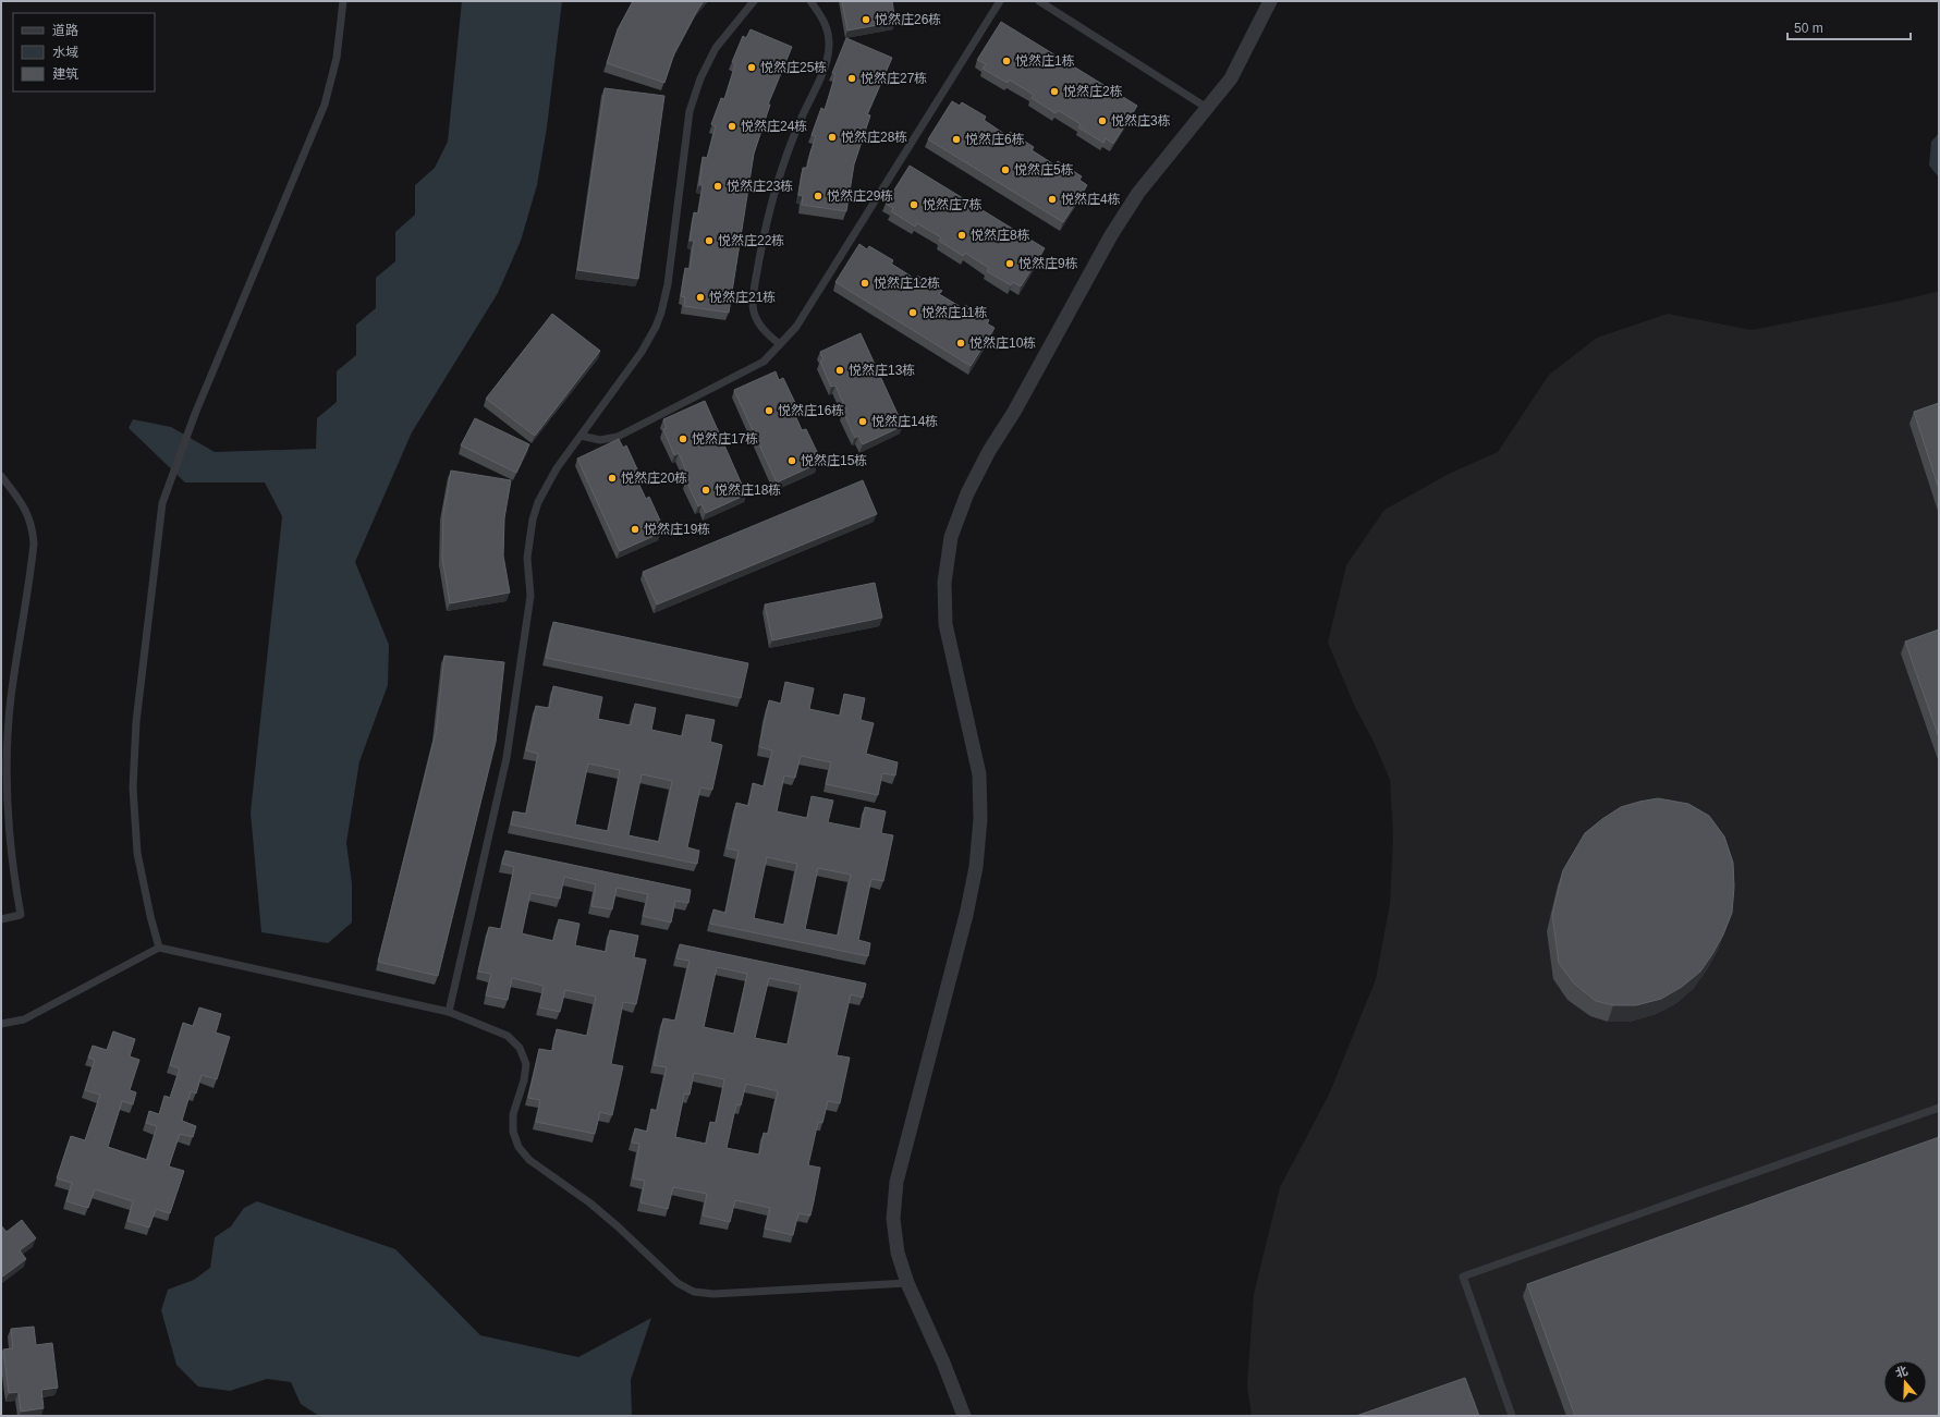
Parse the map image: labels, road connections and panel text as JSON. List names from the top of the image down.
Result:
{
  "places": [
    "悦然庄26栋",
    "悦然庄1栋",
    "悦然庄25栋",
    "悦然庄27栋",
    "悦然庄2栋",
    "悦然庄3栋",
    "悦然庄24栋",
    "悦然庄28栋",
    "悦然庄6栋",
    "悦然庄5栋",
    "悦然庄23栋",
    "悦然庄29栋",
    "悦然庄4栋",
    "悦然庄7栋",
    "悦然庄8栋",
    "悦然庄22栋",
    "悦然庄9栋",
    "悦然庄12栋",
    "悦然庄21栋",
    "悦然庄11栋",
    "悦然庄10栋",
    "悦然庄13栋",
    "悦然庄16栋",
    "悦然庄14栋",
    "悦然庄17栋",
    "悦然庄15栋",
    "悦然庄20栋",
    "悦然庄18栋",
    "悦然庄19栋"
  ],
  "legend": ["道路", "水域", "建筑"],
  "scale_bar": "50 m",
  "north": "top"
}
